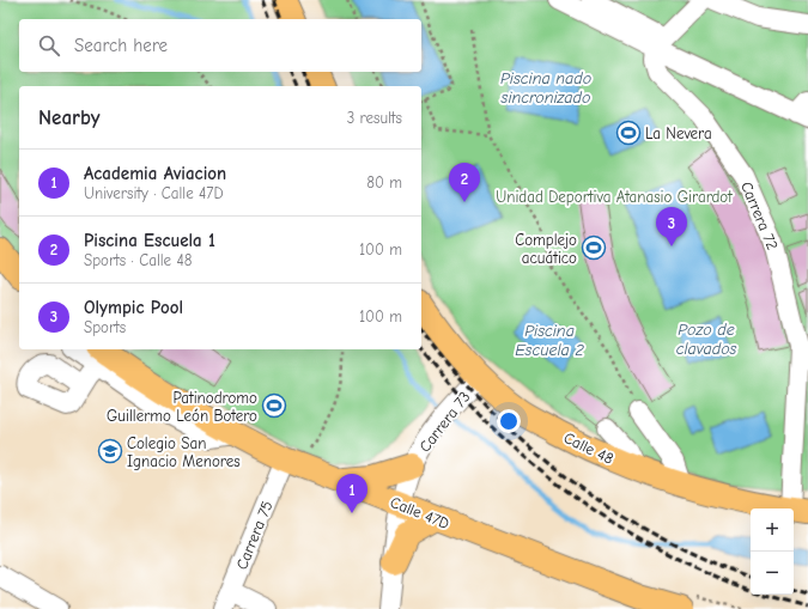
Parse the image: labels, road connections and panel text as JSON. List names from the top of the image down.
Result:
{
  "streets": {
    "main road": ["Calle 48", "Calle 47D"],
    "street": ["Carrera 72", "Carrera 73", "Carrera 75"]
  },
  "crossings": [
    ["Carrera 72", "Calle 48"],
    ["Carrera 73", "Calle 48"],
    ["Carrera 73", "Calle 47D"],
    ["Calle 47D", "Carrera 75"]
  ],
  "water": ["Piscina nado sincronizado", "Pozo de clavados", "Piscina Escuela 2"],
  "parks": ["Unidad Deportiva Atanasio Girardot"],
  "places": {
    "sports": ["La Nevera", "Complejo acuático", "Patinodromo Guillermo León Botero"],
    "school or university": ["Colegio San Ignacio Menores"]
  },
  "page": {
    "search": "Search here",
    "heading": ["Nearby", "3 results"],
    "list": [
      {
        "mark": "1",
        "name": "Academia Aviacion",
        "note": "University · Calle 47D",
        "value": "80 m"
      },
      {
        "mark": "2",
        "name": "Piscina Escuela 1",
        "note": "Sports · Calle 48",
        "value": "100 m"
      },
      {
        "mark": "3",
        "name": "Olympic Pool",
        "note": "Sports",
        "value": "100 m"
      }
    ],
    "pins": ["2", "3", "1"],
    "map_buttons": ["+", "−"]
  }
}
